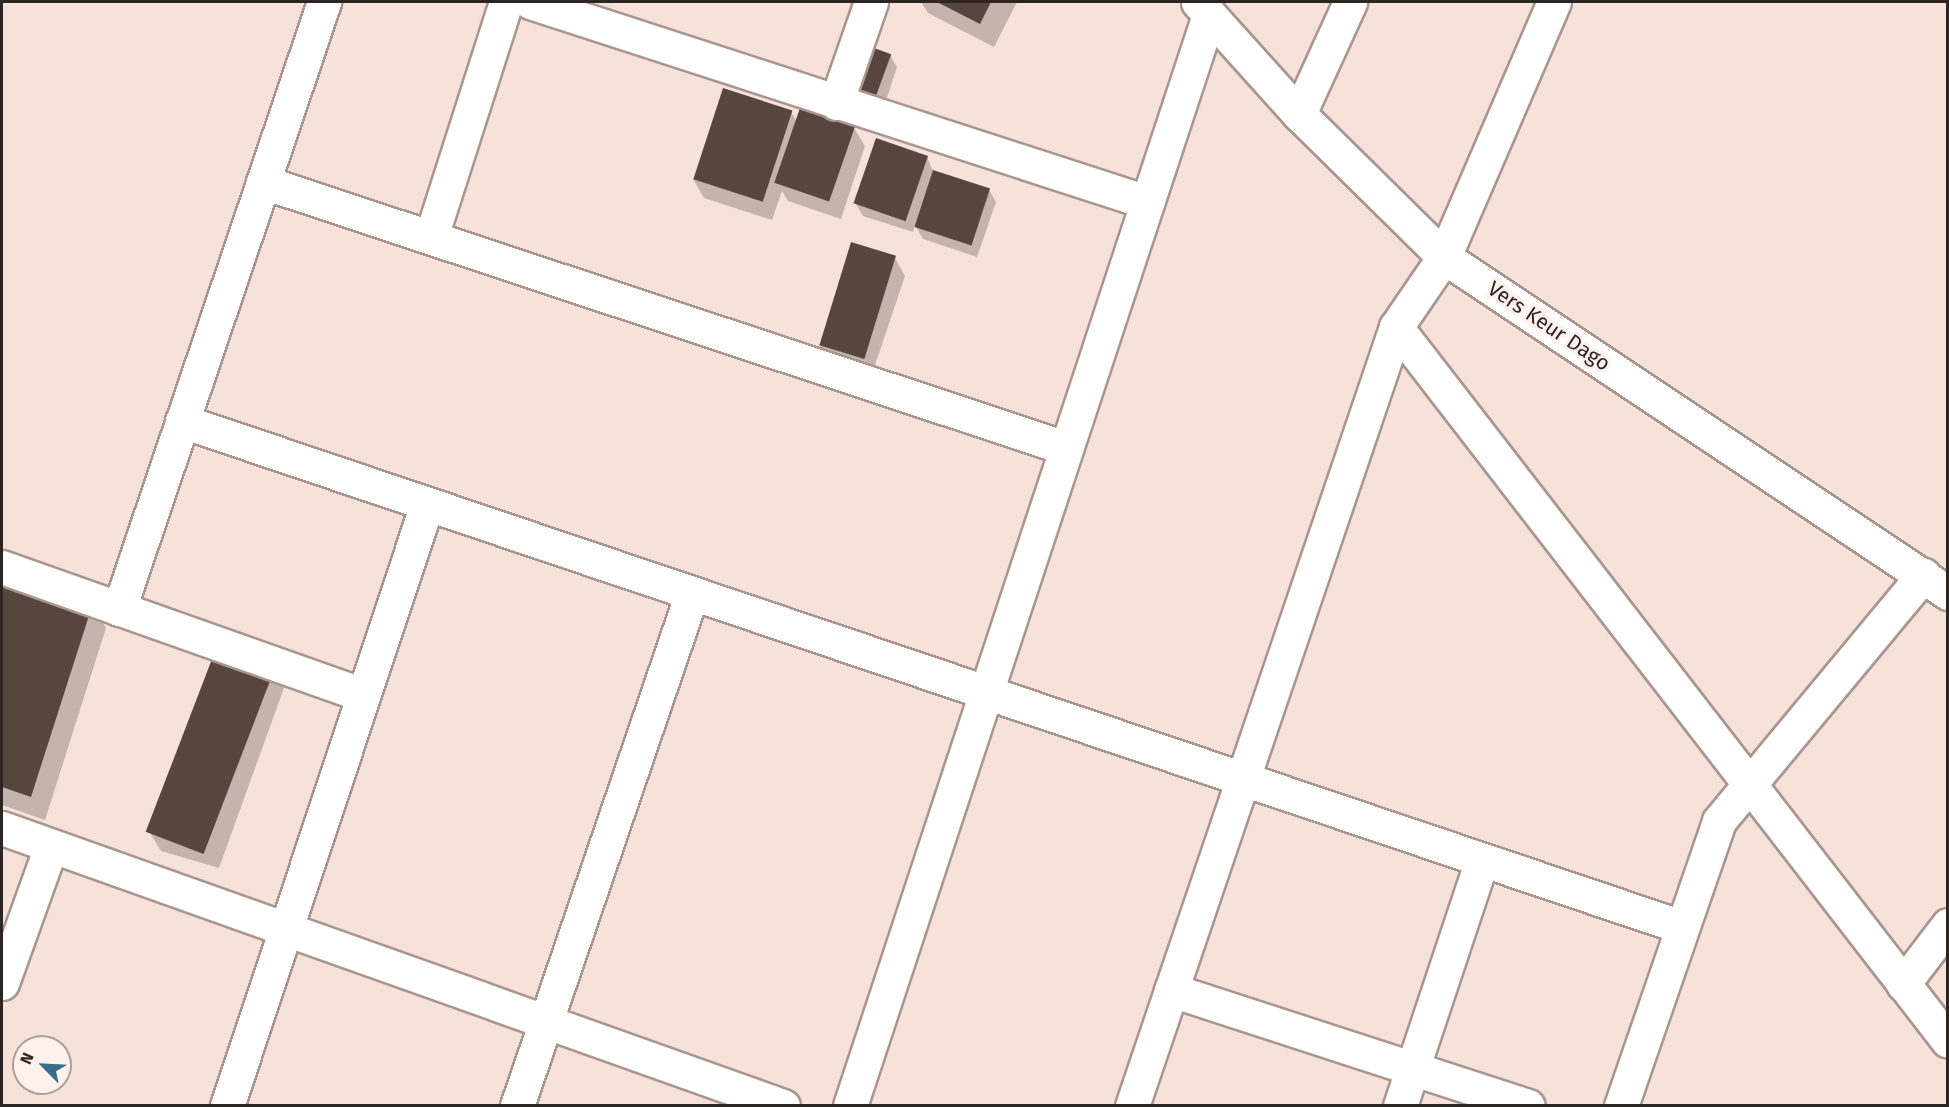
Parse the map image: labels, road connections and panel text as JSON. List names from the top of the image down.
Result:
{
  "streets": {
    "street": ["Vers Keur Dago"]
  },
  "north": "top left"
}
